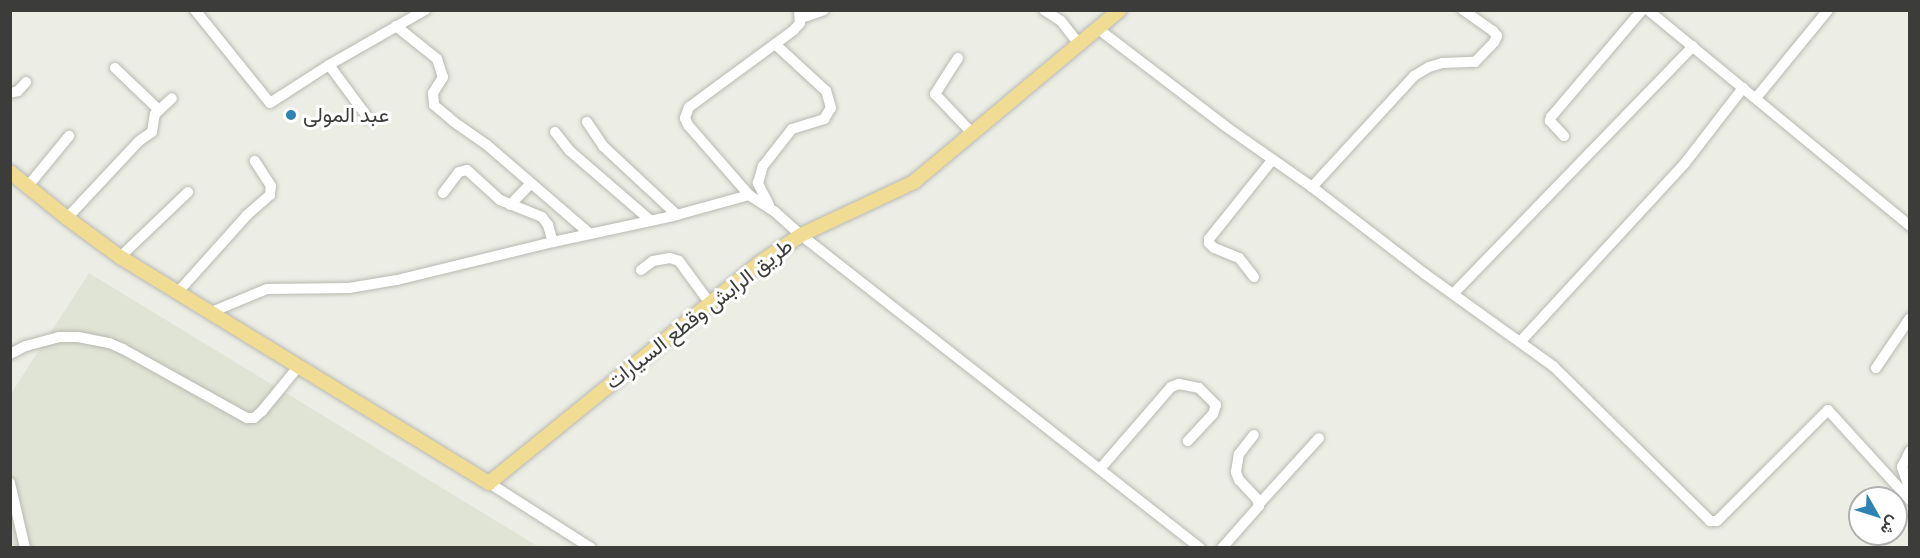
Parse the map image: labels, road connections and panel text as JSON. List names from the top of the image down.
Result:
{
  "streets": {
    "main road": ["طريق الرابش وقطع السيارات"]
  },
  "places": ["عبد المولى"],
  "north": "bottom right"
}
